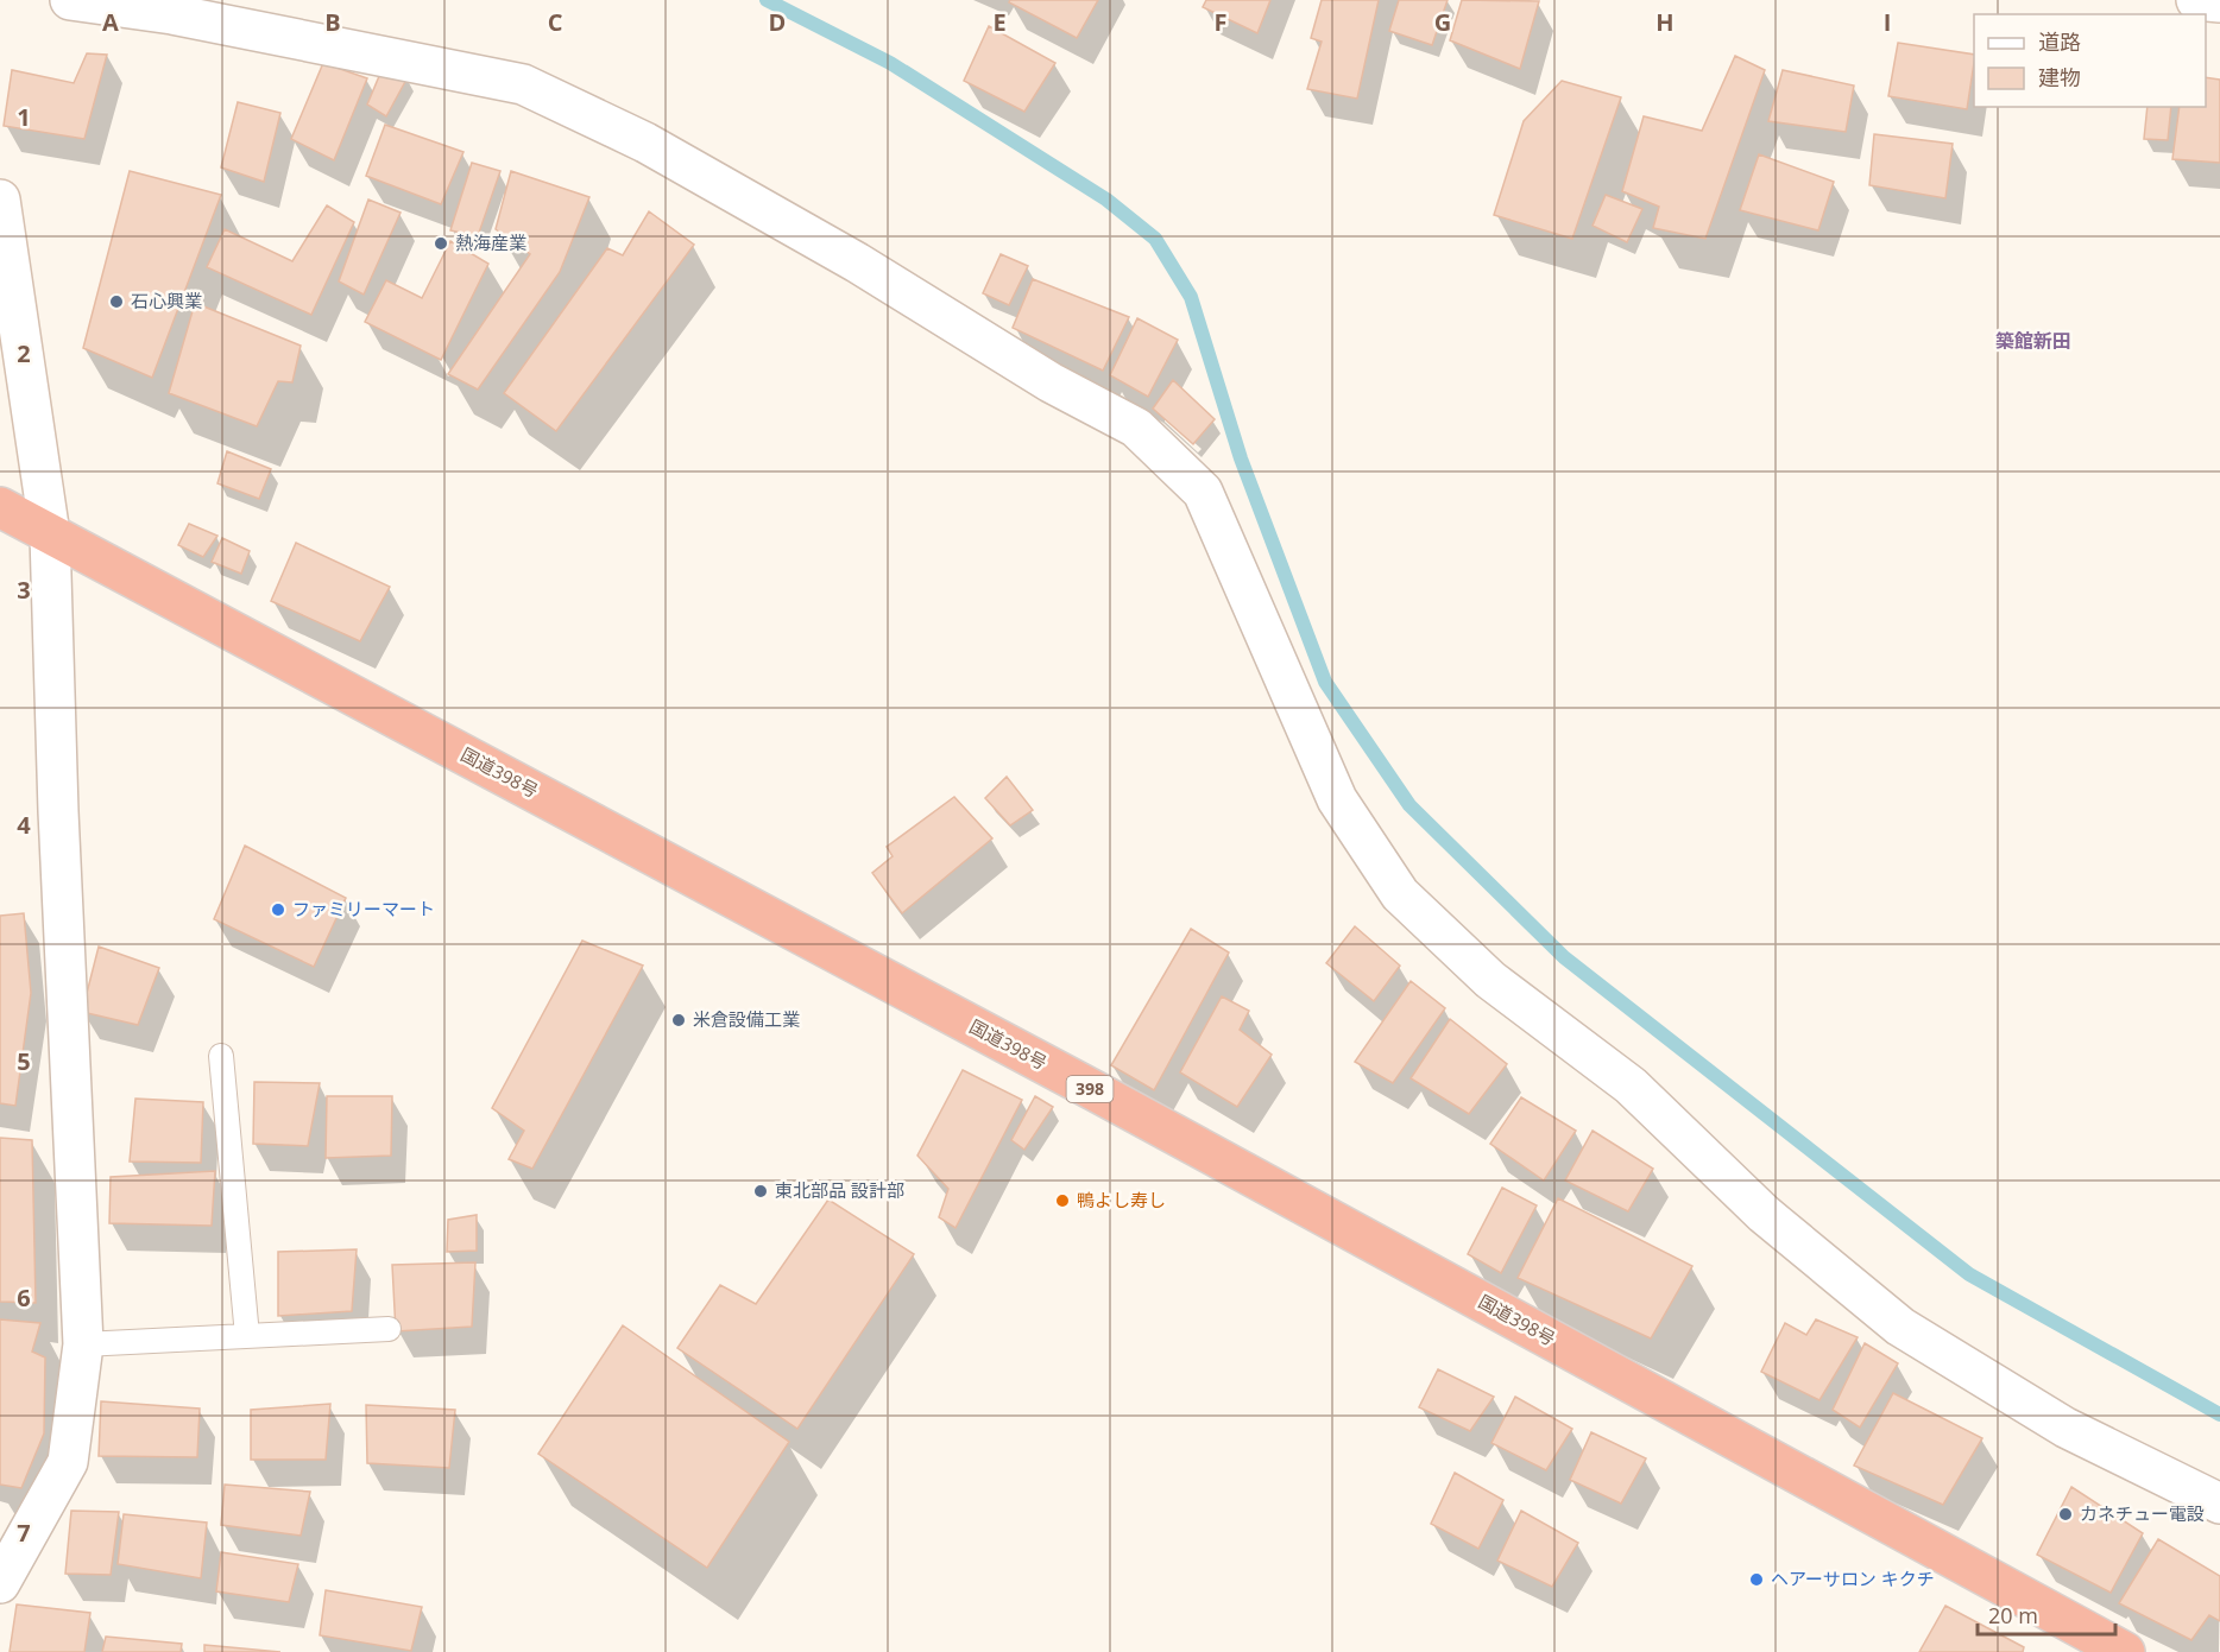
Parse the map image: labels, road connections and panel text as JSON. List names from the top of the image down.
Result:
{
  "streets": {
    "highway": ["国道398号", "398"]
  },
  "districts": ["築館新田"],
  "places": [
    "熱海産業",
    "石心興業",
    "ファミリーマート",
    "米倉設備工業",
    "東北部品 設計部",
    "鴨よし寿し",
    "カネチュー電設",
    "ヘアーサロン キクチ"
  ],
  "legend": ["道路", "建物"],
  "scale_bar": "20 m",
  "grid": {
    "columns": [
      "A",
      "B",
      "C",
      "D",
      "E",
      "F",
      "G",
      "H",
      "I"
    ],
    "rows": [
      "1",
      "2",
      "3",
      "4",
      "5",
      "6",
      "7"
    ]
  }
}
